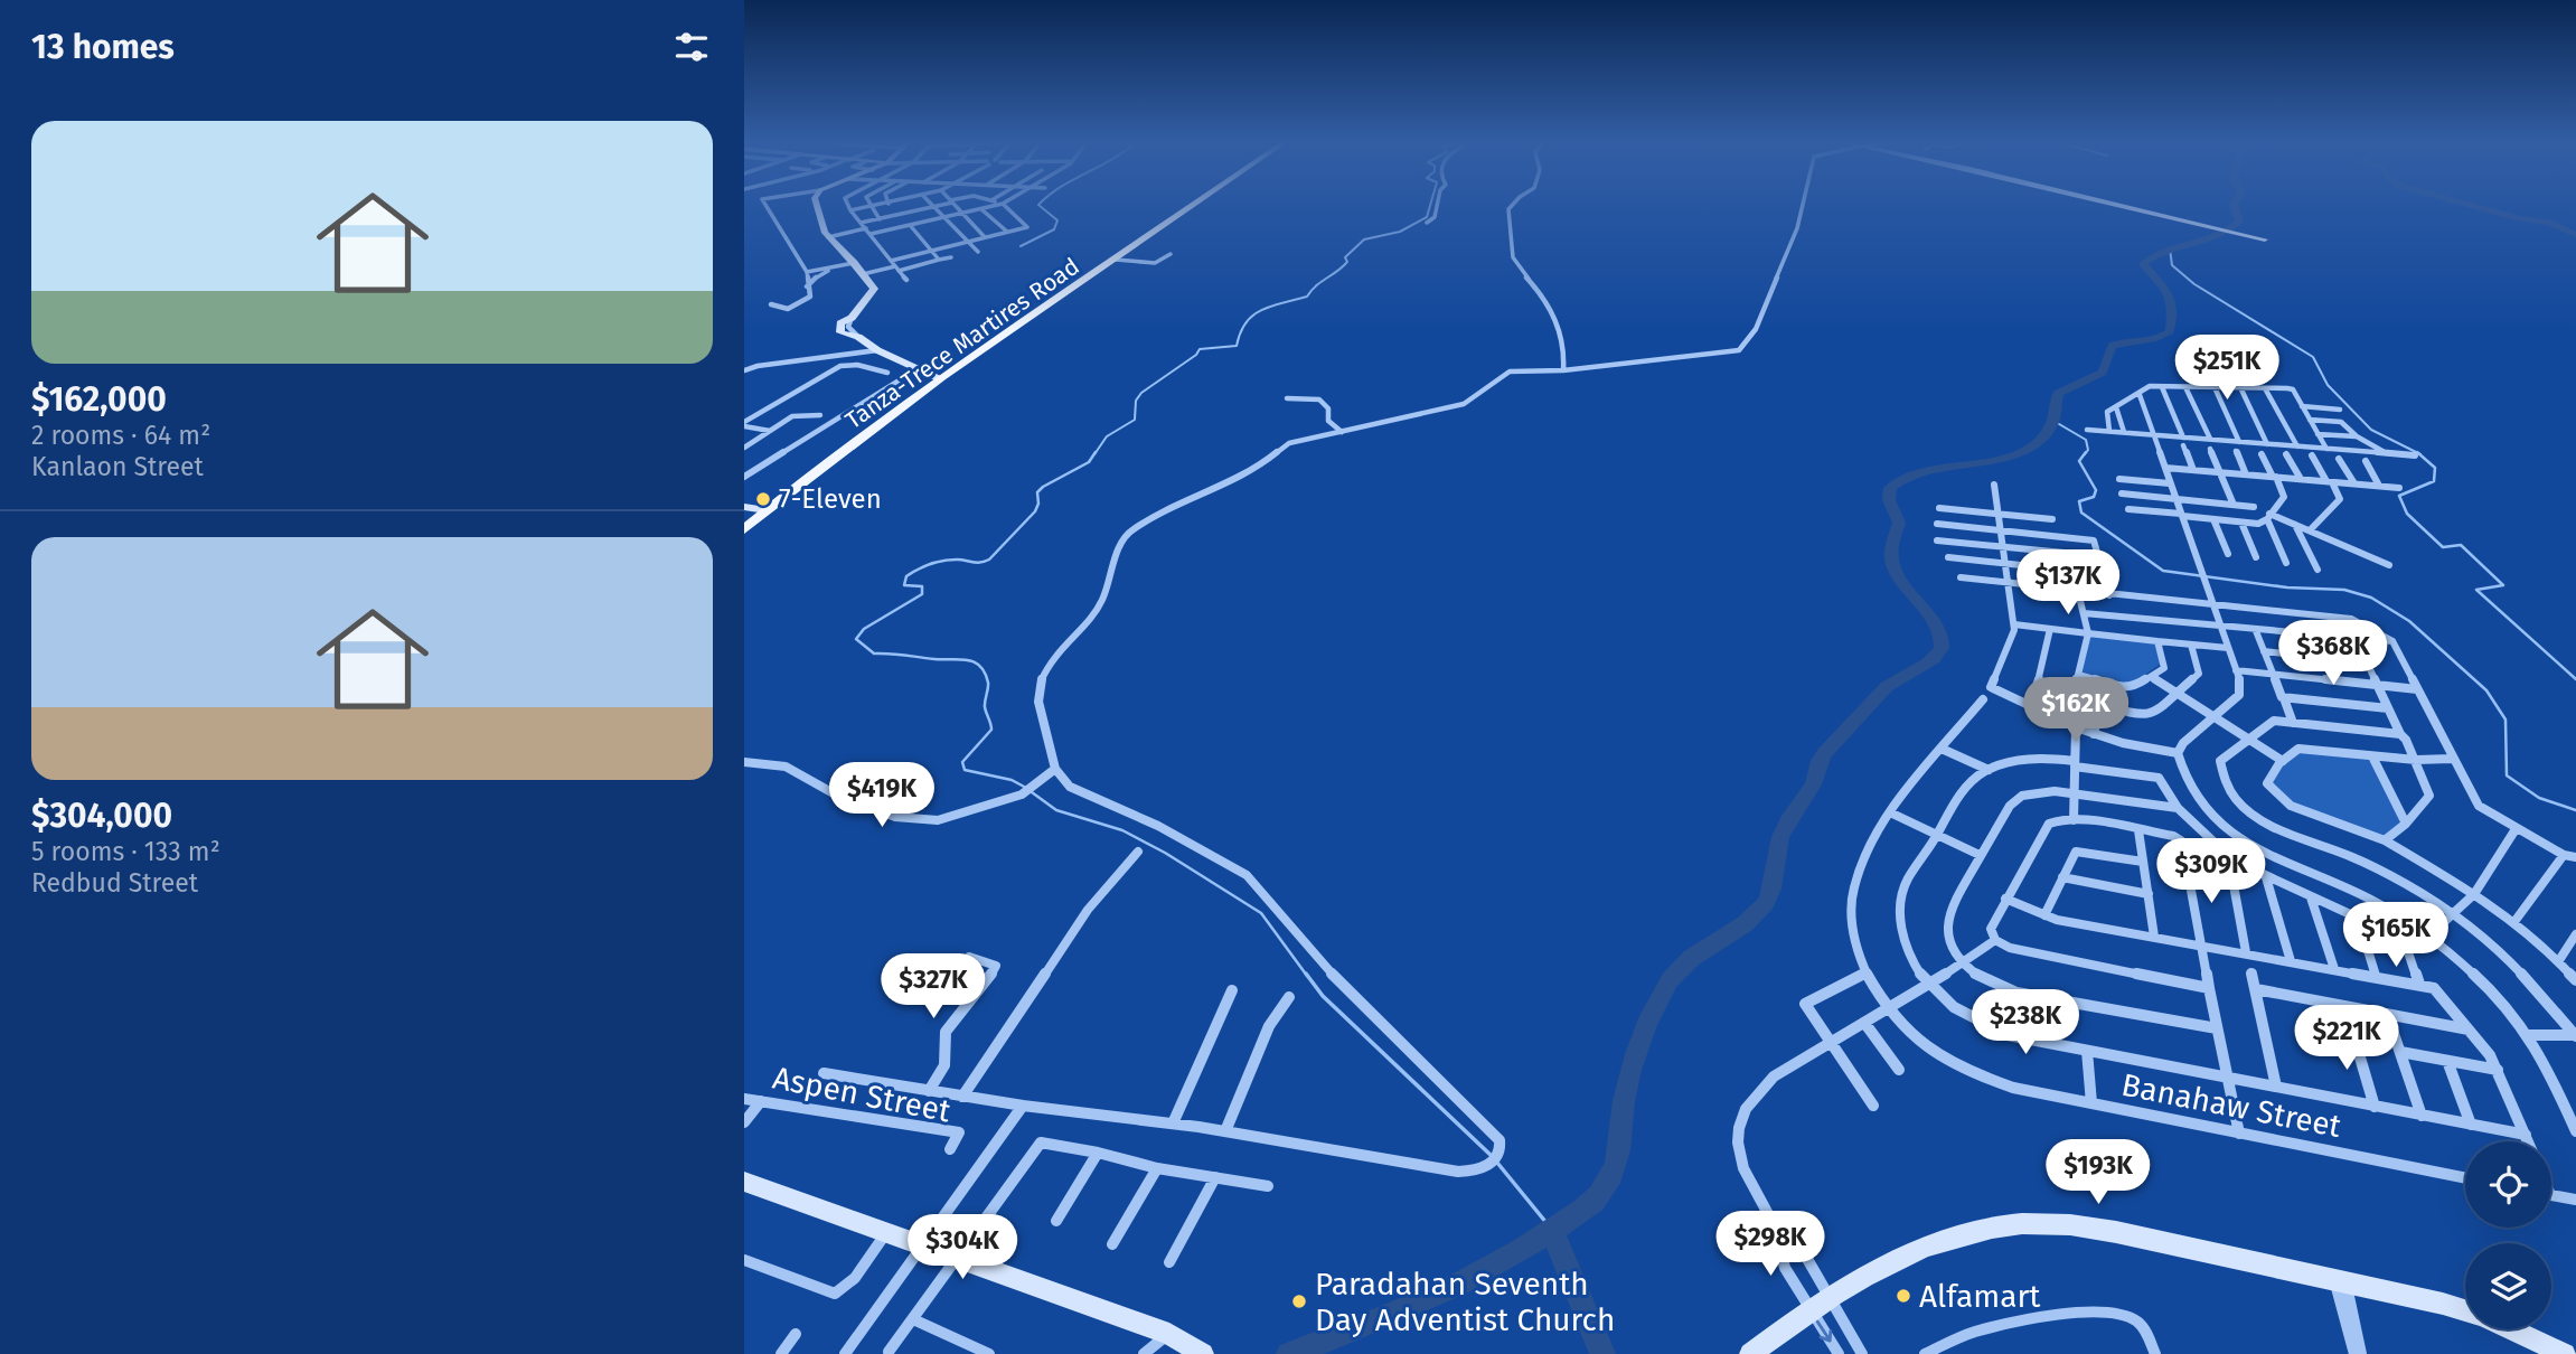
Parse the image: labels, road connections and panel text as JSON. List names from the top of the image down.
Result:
{
  "streets": {
    "main road": ["Tanza-Trece Martires Road"],
    "street": ["Aspen Street", "Banahaw Street"]
  },
  "places": ["7-Eleven", "Alfamart", "Paradahan Seventh Day Adventist Church"],
  "page": {
    "heading": "13 homes",
    "list": [
      {
        "name": "$162,000",
        "note": "2 rooms · 64 m² · Kanlaon Street"
      },
      {
        "name": "$304,000",
        "note": "5 rooms · 133 m² · Redbud Street"
      }
    ],
    "price": [
      "$251K",
      "$137K",
      "$368K",
      "$162K",
      "$419K",
      "$309K",
      "$165K",
      "$327K",
      "$238K",
      "$221K",
      "$193K",
      "$298K",
      "$304K"
    ]
  }
}
